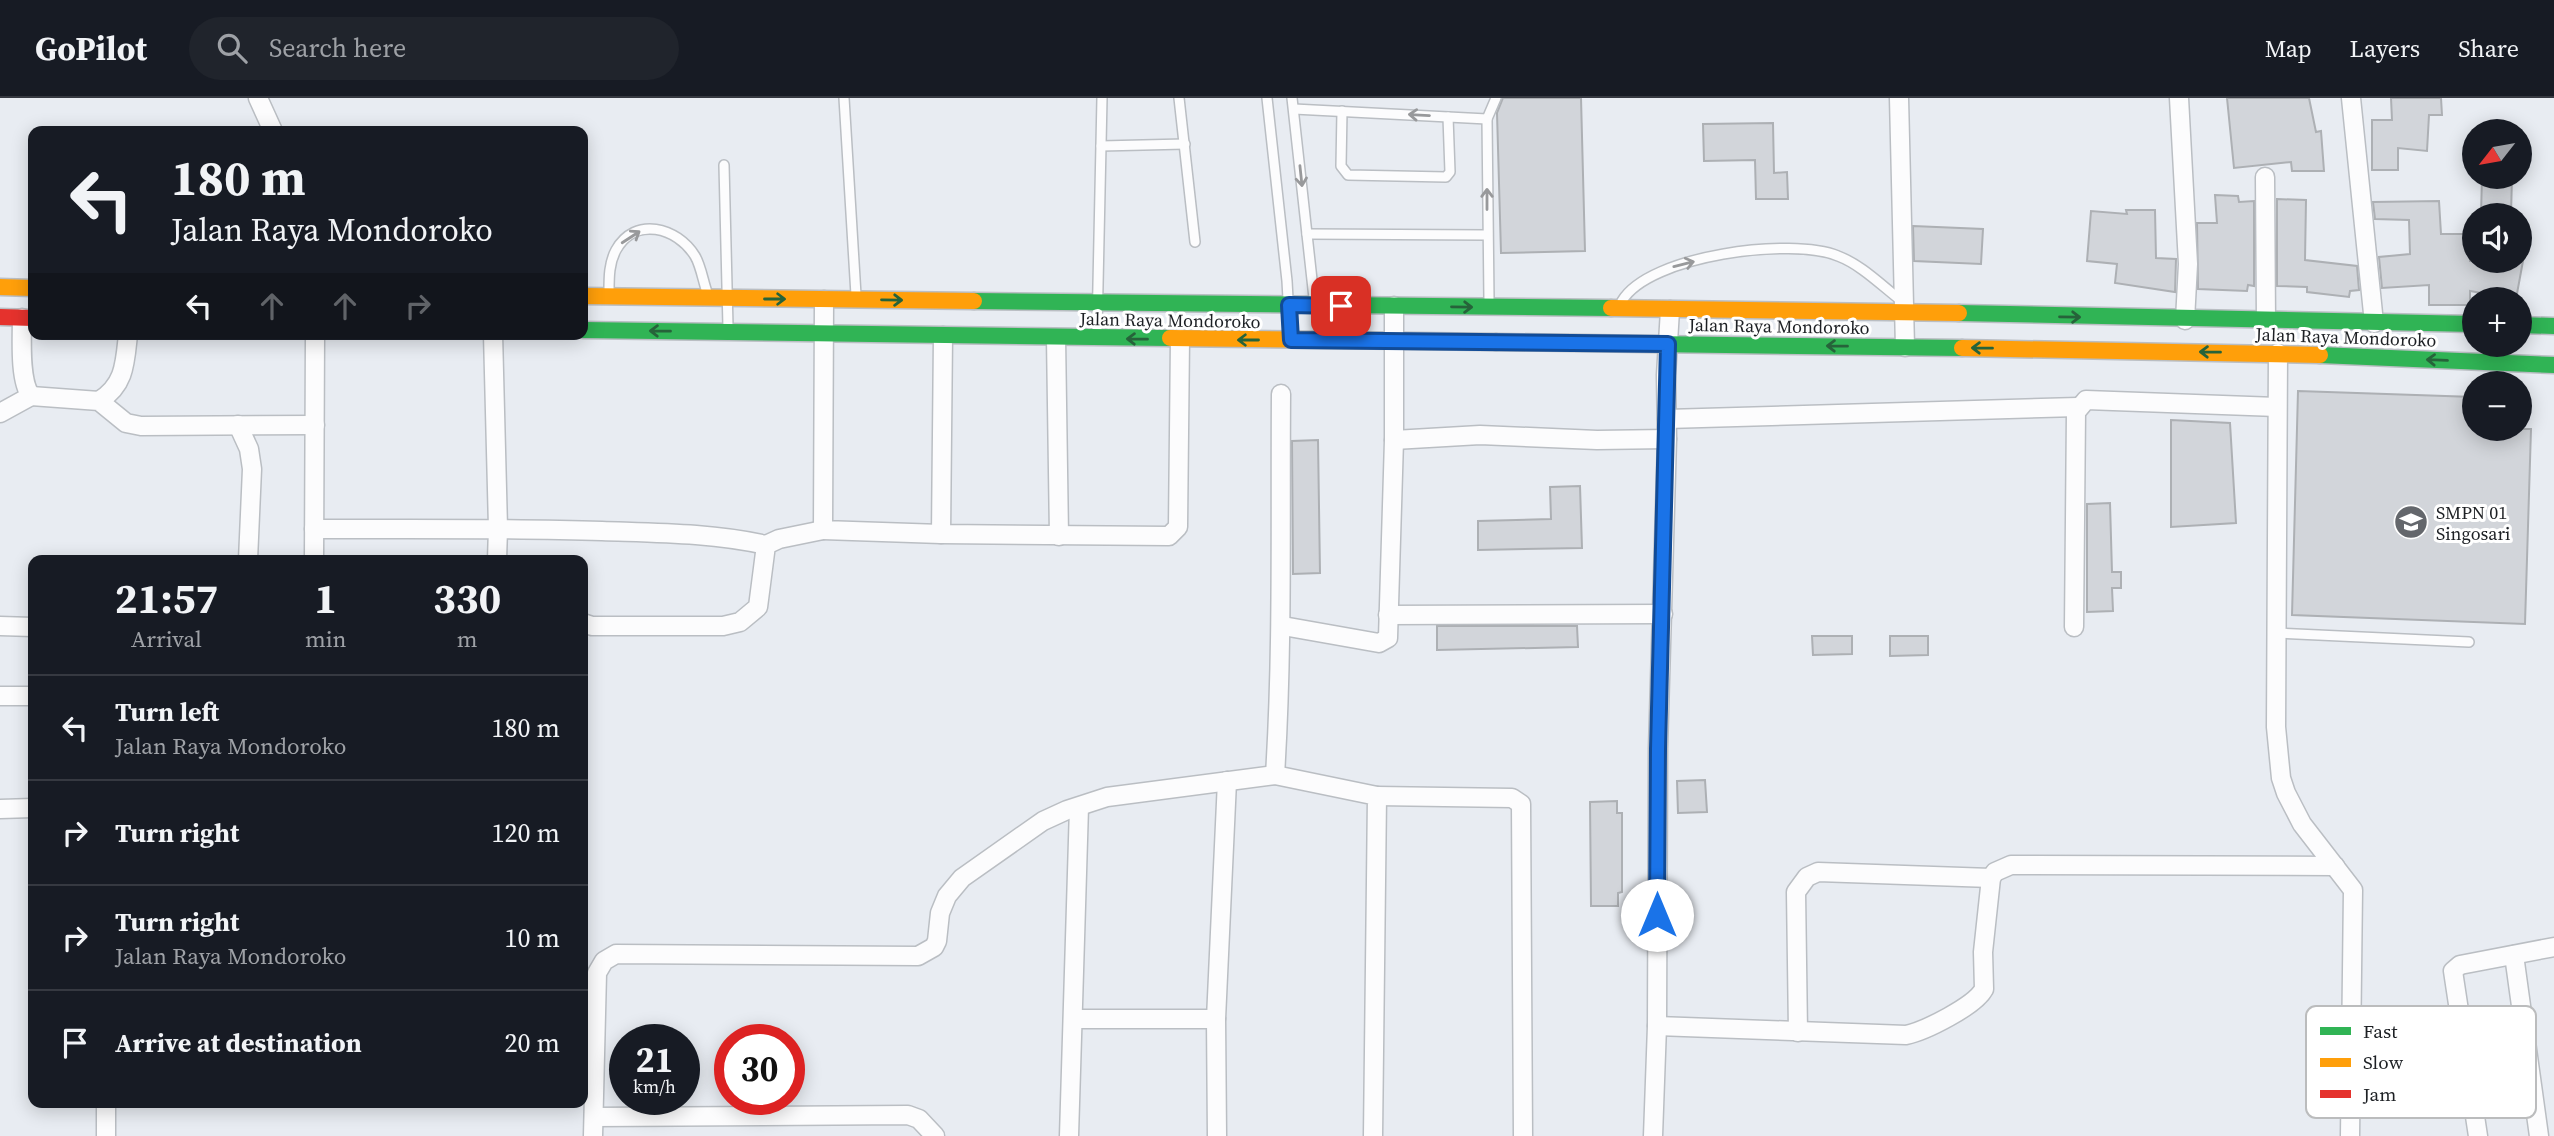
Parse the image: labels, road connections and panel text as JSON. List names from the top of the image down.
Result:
{
  "streets": {
    "highway": ["Jalan Raya Mondoroko"]
  },
  "places": {
    "school or university": ["SMPN 01 Singosari"]
  },
  "legend": ["Fast", "Slow", "Jam"],
  "north": "bottom left",
  "page": {
    "header": "GoPilot",
    "search": "Search here",
    "nav": ["Map", "Layers", "Share"],
    "map_buttons": ["+", "−"],
    "turn": ["180 m", "Jalan Raya Mondoroko"],
    "eta": [
      "21:57",
      "Arrival",
      "1",
      "min",
      "330",
      "m"
    ],
    "list": [
      {
        "name": "Turn left",
        "note": "Jalan Raya Mondoroko",
        "value": "180 m"
      },
      {
        "name": "Turn right",
        "value": "120 m"
      },
      {
        "name": "Turn right",
        "note": "Jalan Raya Mondoroko",
        "value": "10 m"
      },
      {
        "name": "Arrive at destination",
        "value": "20 m"
      }
    ],
    "speed": "21 km/h",
    "limit": "30"
  }
}
